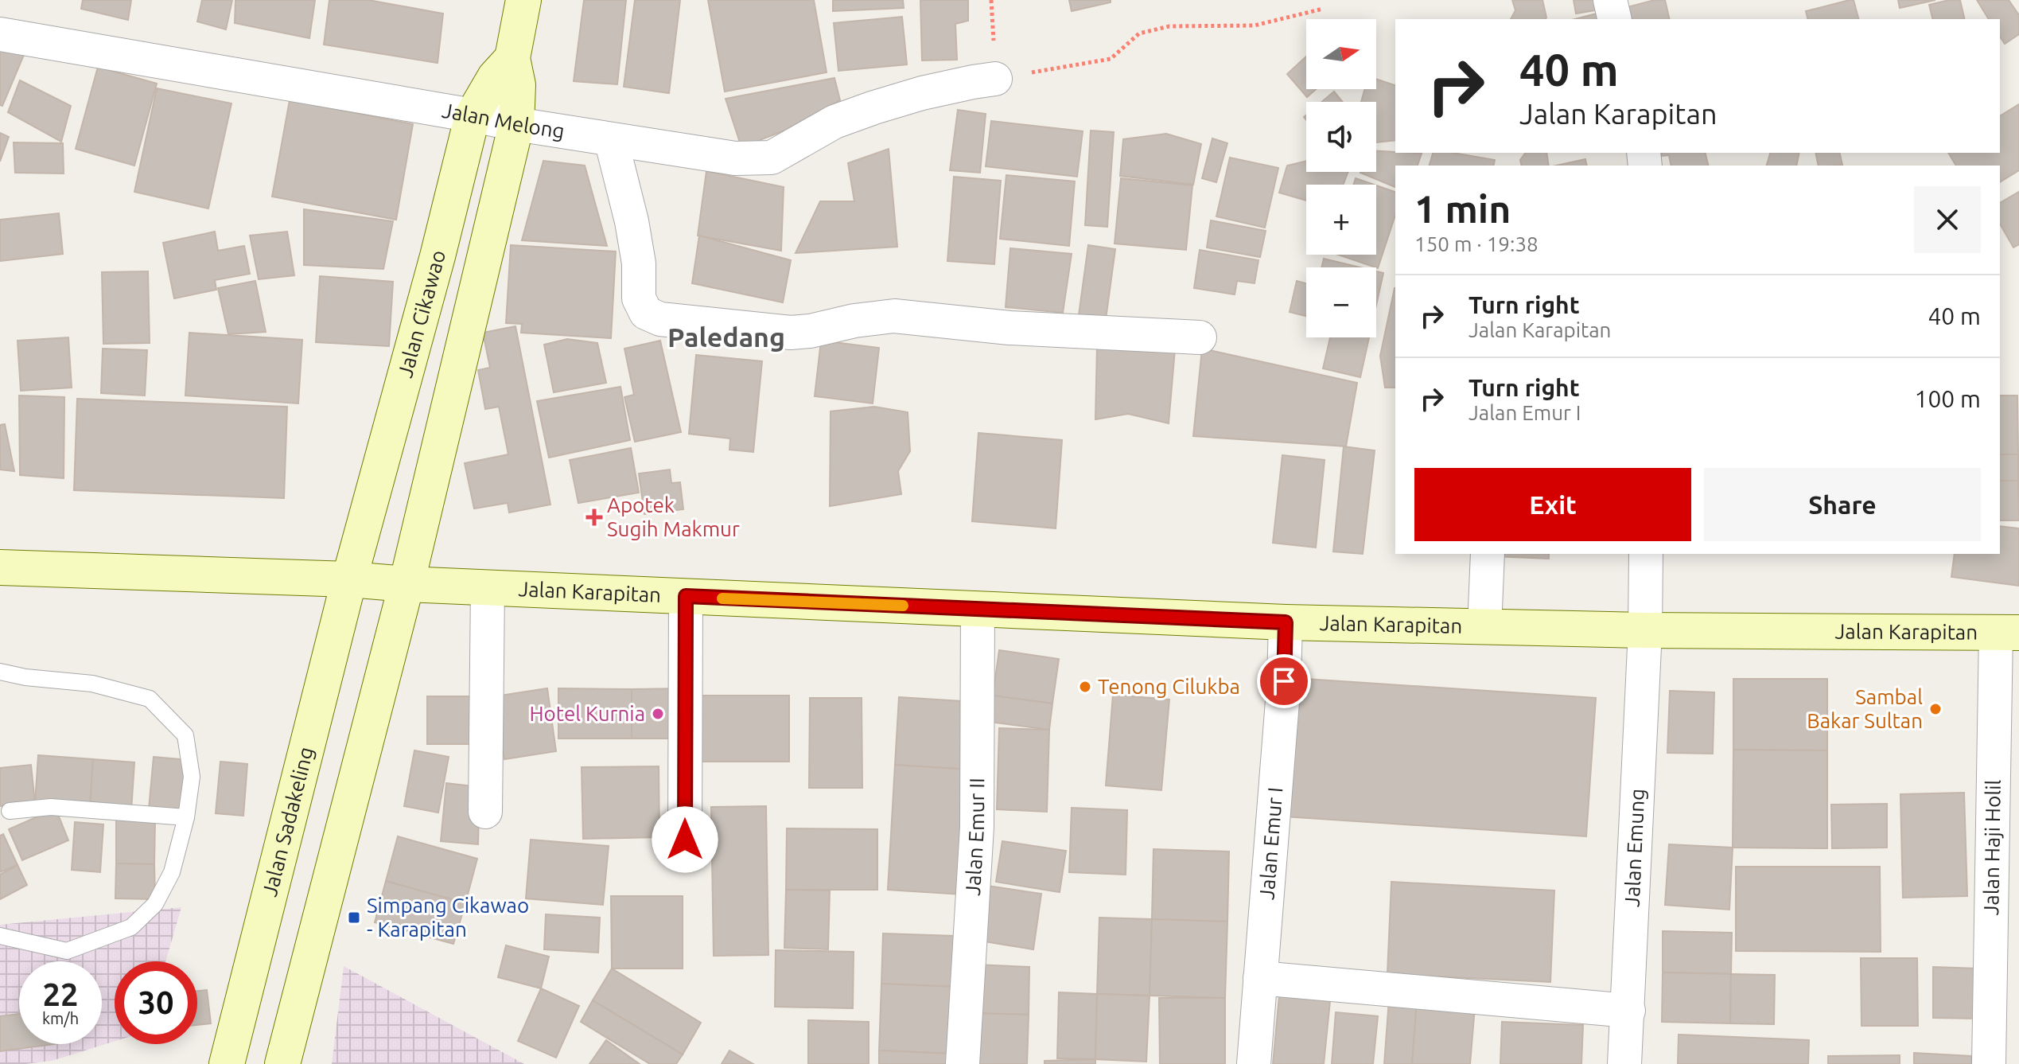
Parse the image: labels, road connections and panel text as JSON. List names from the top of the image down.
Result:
{
  "streets": {
    "street": [
      "Jalan Melong",
      "Jalan Cikawao",
      "Jalan Karapitan",
      "Jalan Sadakeling",
      "Jalan Emur II",
      "Jalan Emur I",
      "Jalan Emung",
      "Jalan Haji Holil"
    ]
  },
  "crossings": [
    ["Jalan Melong", "Jalan Cikawao"],
    ["Jalan Cikawao", "Jalan Karapitan"],
    ["Jalan Cikawao", "Jalan Sadakeling"],
    ["Jalan Karapitan", "Jalan Sadakeling"],
    ["Jalan Karapitan", "Jalan Emur II"],
    ["Jalan Karapitan", "Jalan Emur I"],
    ["Jalan Karapitan", "Jalan Emung"],
    ["Jalan Karapitan", "Jalan Haji Holil"]
  ],
  "districts": ["Paledang"],
  "places": {
    "health": ["Apotek Sugih Makmur"],
    "other": ["Tenong Cilukba", "Sambal Bakar Sultan", "Hotel Kurnia"],
    "transit": ["Simpang Cikawao - Karapitan"]
  },
  "north": "right",
  "page": {
    "map_buttons": ["+", "−"],
    "turn": ["40 m", "Jalan Karapitan"],
    "heading": ["1 min", "150 m · 19:38"],
    "list": [
      {
        "name": "Turn right",
        "note": "Jalan Karapitan",
        "value": "40 m"
      },
      {
        "name": "Turn right",
        "note": "Jalan Emur I",
        "value": "100 m"
      }
    ],
    "buttons": ["Exit", "Share"],
    "speed": "22 km/h",
    "limit": "30"
  }
}
